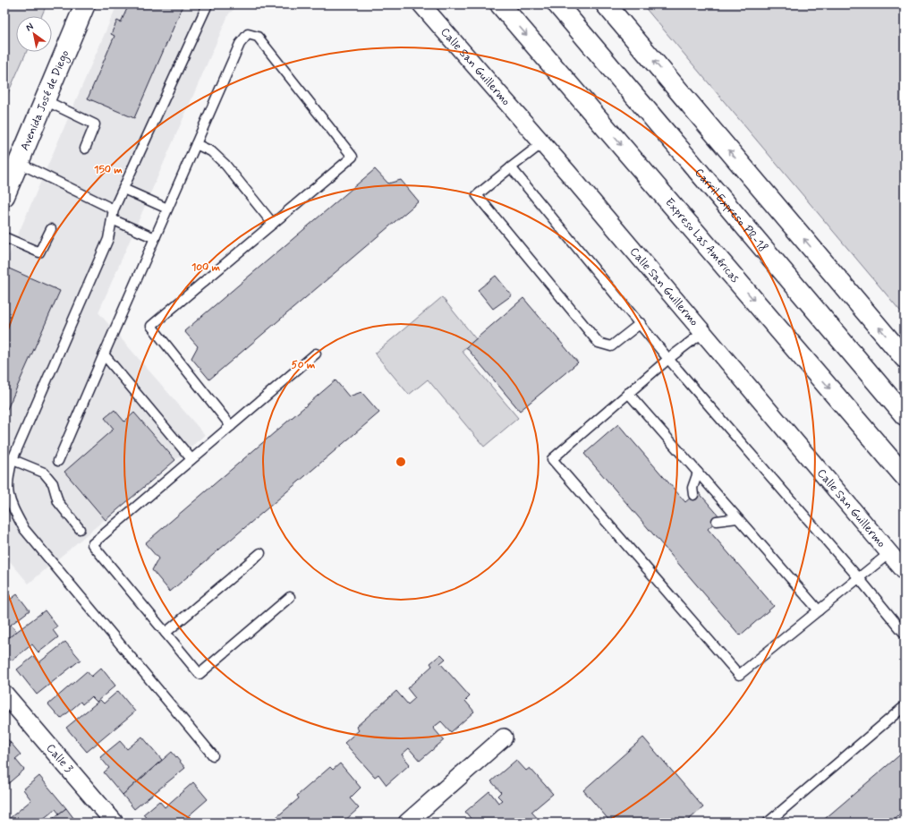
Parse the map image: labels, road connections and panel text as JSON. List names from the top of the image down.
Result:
{
  "streets": {
    "main road": ["Avenida José de Diego", "Carril Expreso PR-18", "Expreso Las Américas"],
    "street": ["Calle San Guillermo", "Calle 3"]
  },
  "north": "top left",
  "rings": ["150 m", "100 m", "50 m"]
}
